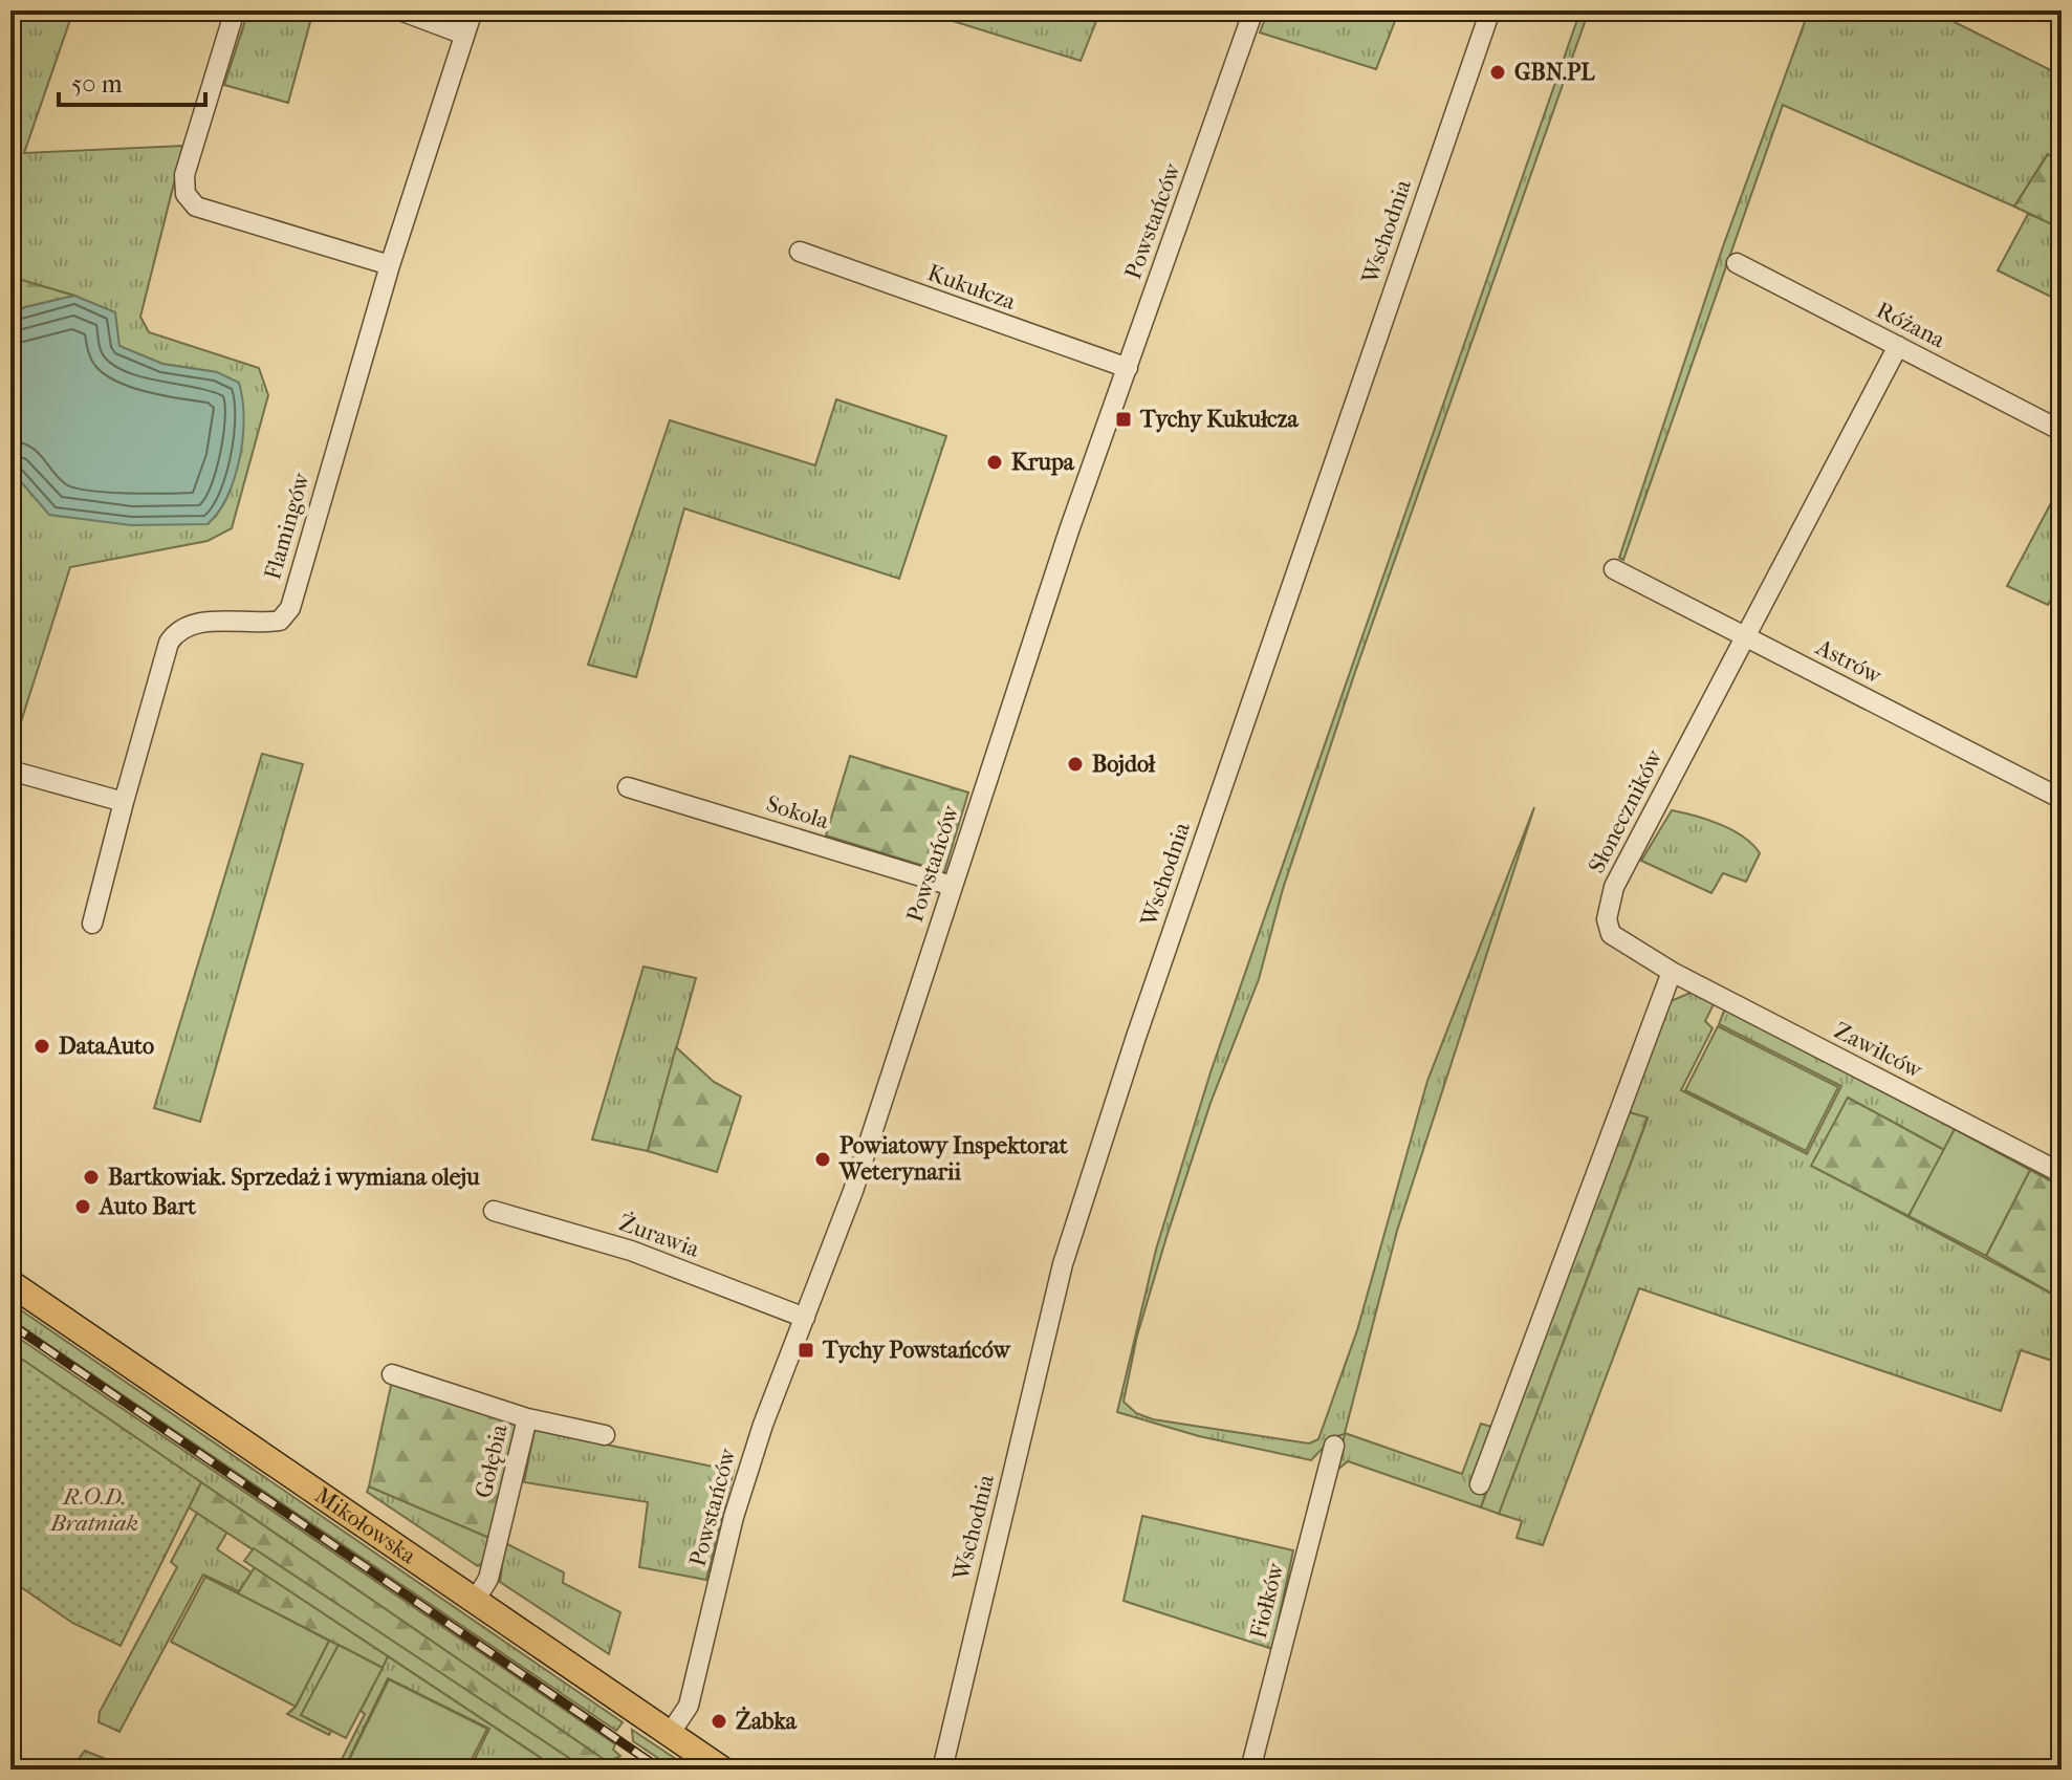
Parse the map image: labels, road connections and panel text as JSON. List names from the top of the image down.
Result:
{
  "streets": {
    "main road": ["Mikołowska"],
    "street": [
      "Powstańców",
      "Wschodnia",
      "Kukułcza",
      "Różana",
      "Flamingów",
      "Astrów",
      "Słoneczników",
      "Sokola",
      "Zawilców",
      "Żurawia",
      "Gołębia",
      "Fiołków"
    ]
  },
  "crossings": [
    ["Powstańców", "Kukułcza"],
    ["Powstańców", "Sokola"],
    ["Powstańców", "Żurawia"],
    ["Powstańców", "Mikołowska"],
    ["Różana", "Słoneczników"],
    ["Astrów", "Słoneczników"],
    ["Słoneczników", "Zawilców"],
    ["Gołębia", "Mikołowska"]
  ],
  "parks": ["R.O.D. Bratniak"],
  "places": {
    "other": [
      "GBN.PL",
      "Krupa",
      "Bojdoł",
      "DataAuto",
      "Powiatowy Inspektorat Weterynarii",
      "Bartkowiak. Sprzedaż i wymiana oleju",
      "Auto Bart",
      "Żabka"
    ],
    "transit": ["Tychy Kukułcza", "Tychy Powstańców"]
  },
  "scale_bar": "50 m"
}
